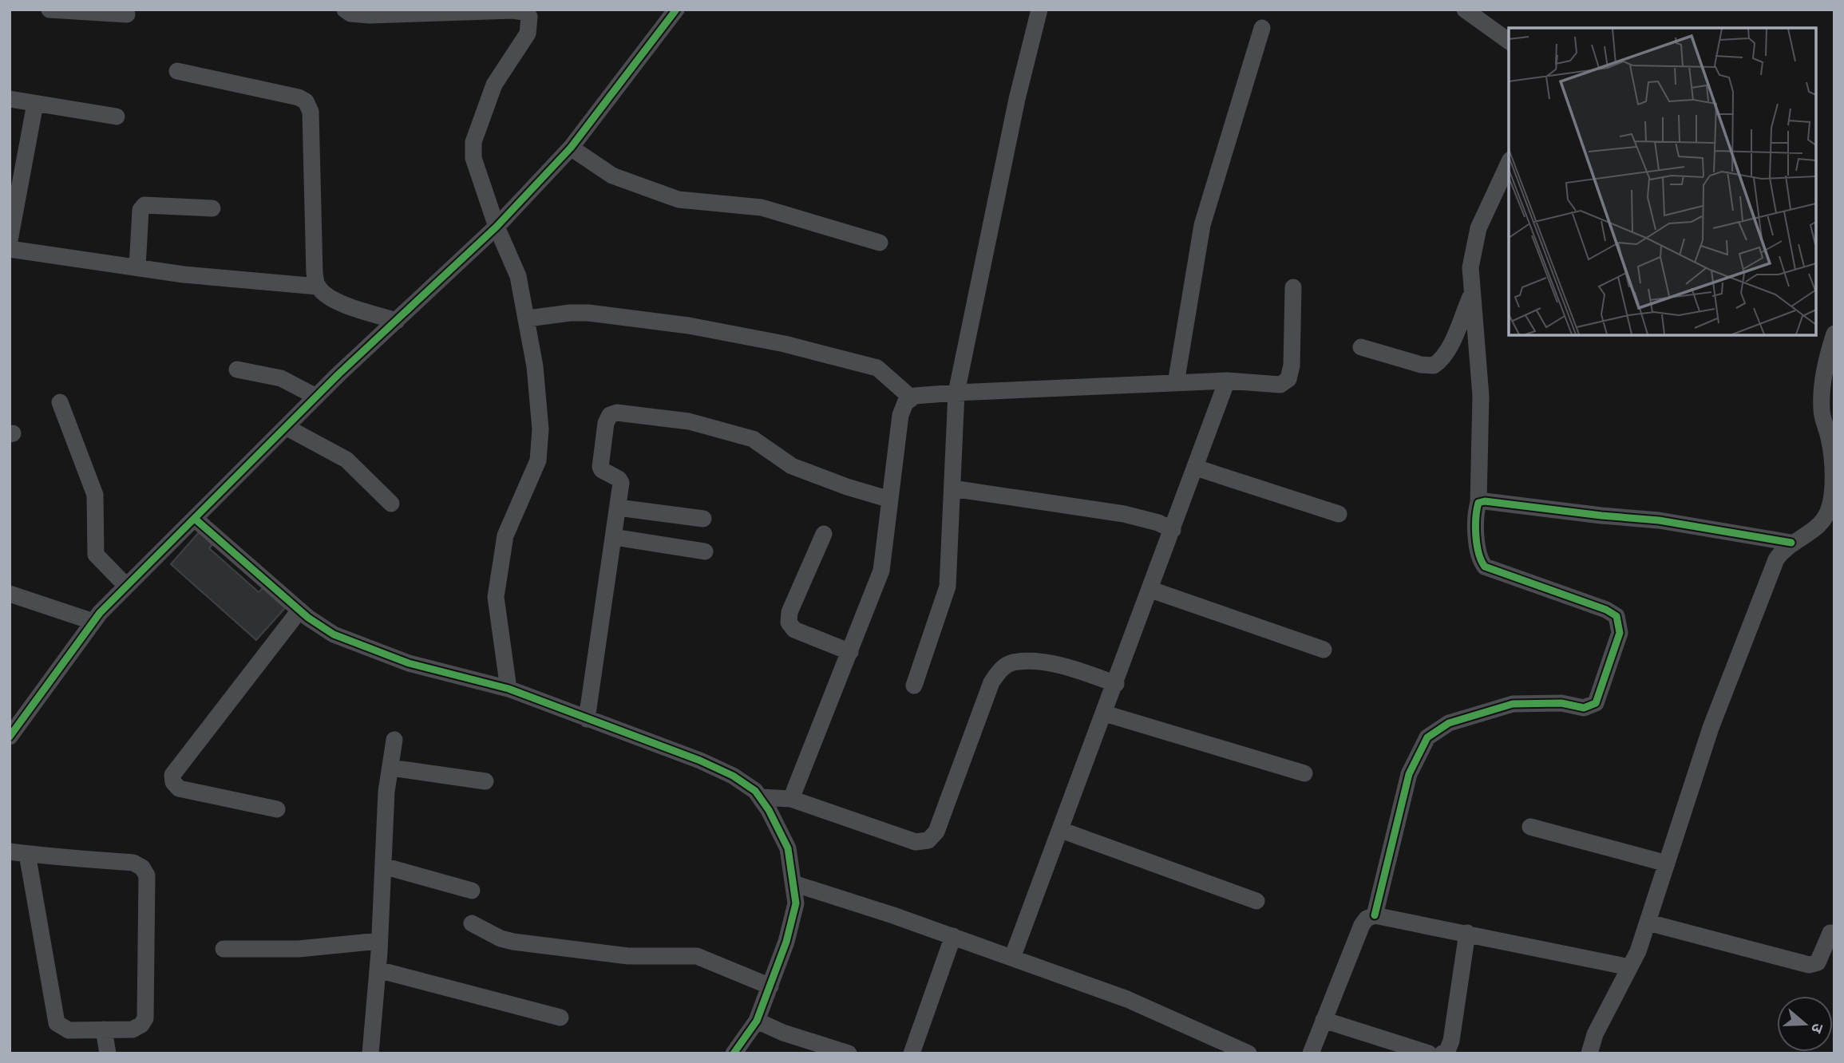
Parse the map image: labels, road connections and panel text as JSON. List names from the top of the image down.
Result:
{
  "north": "right"
}
